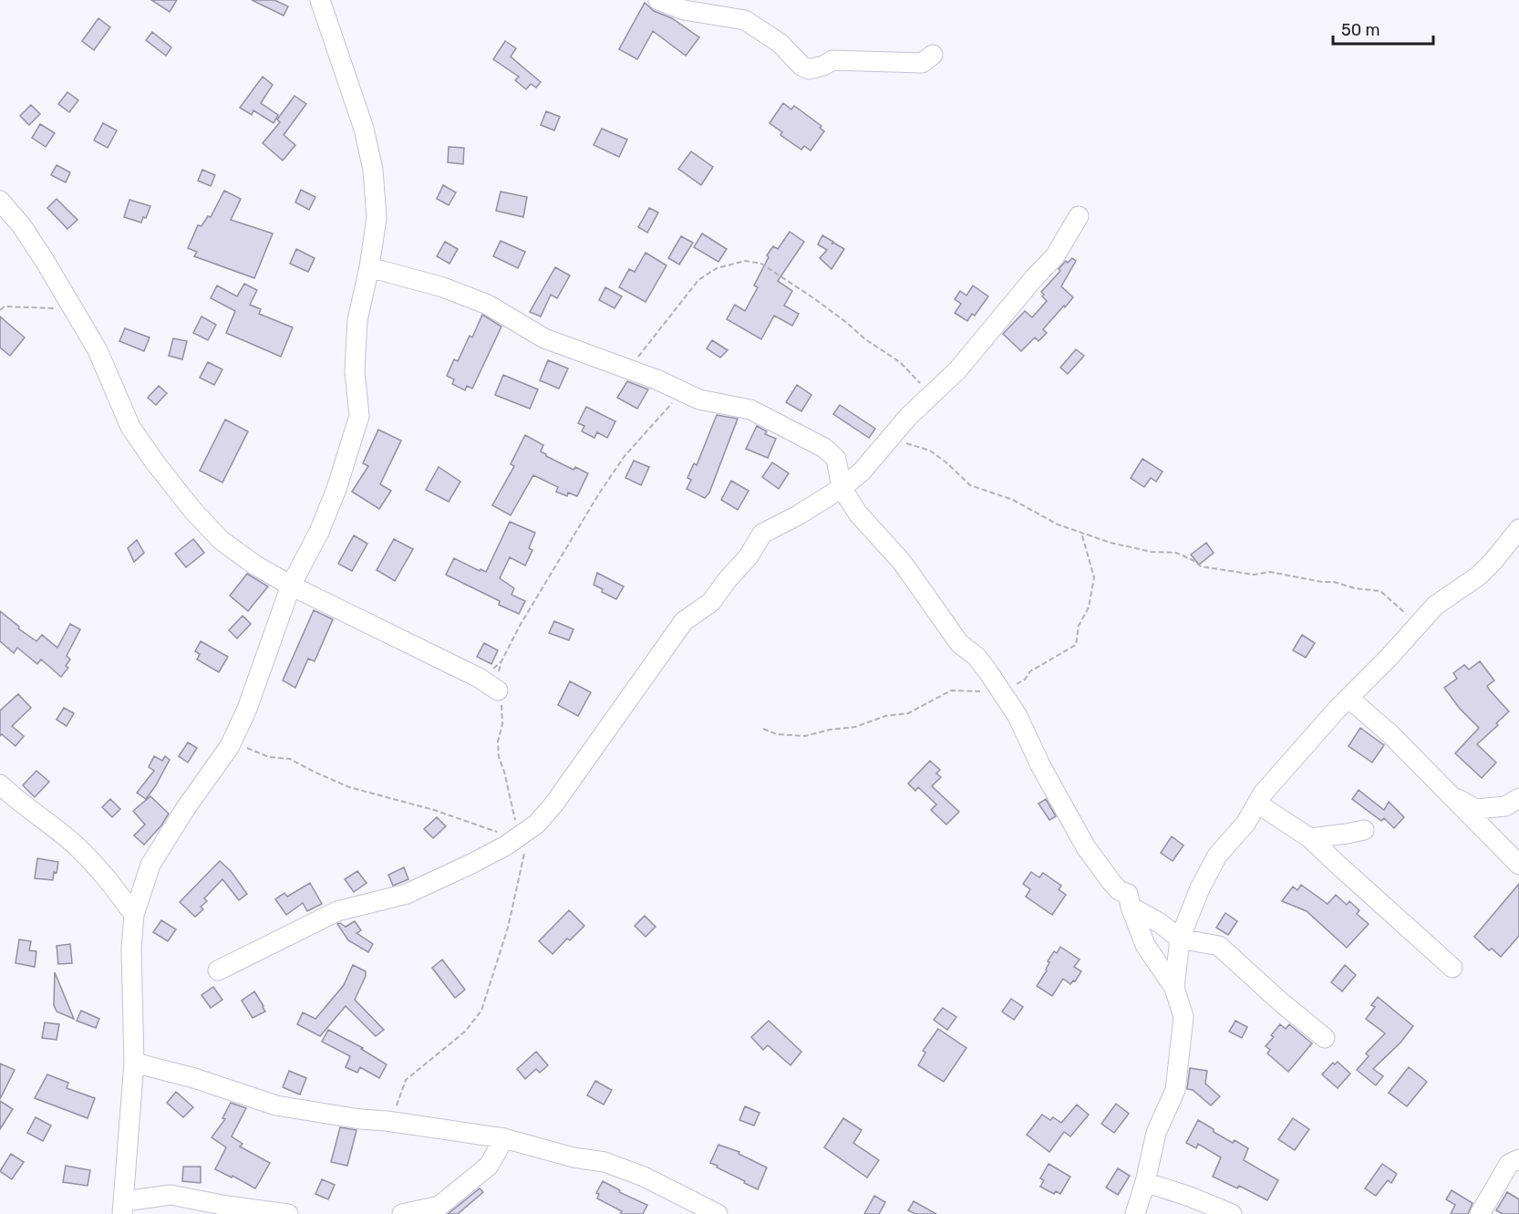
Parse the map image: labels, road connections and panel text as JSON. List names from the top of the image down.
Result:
{
  "scale_bar": "50 m"
}
